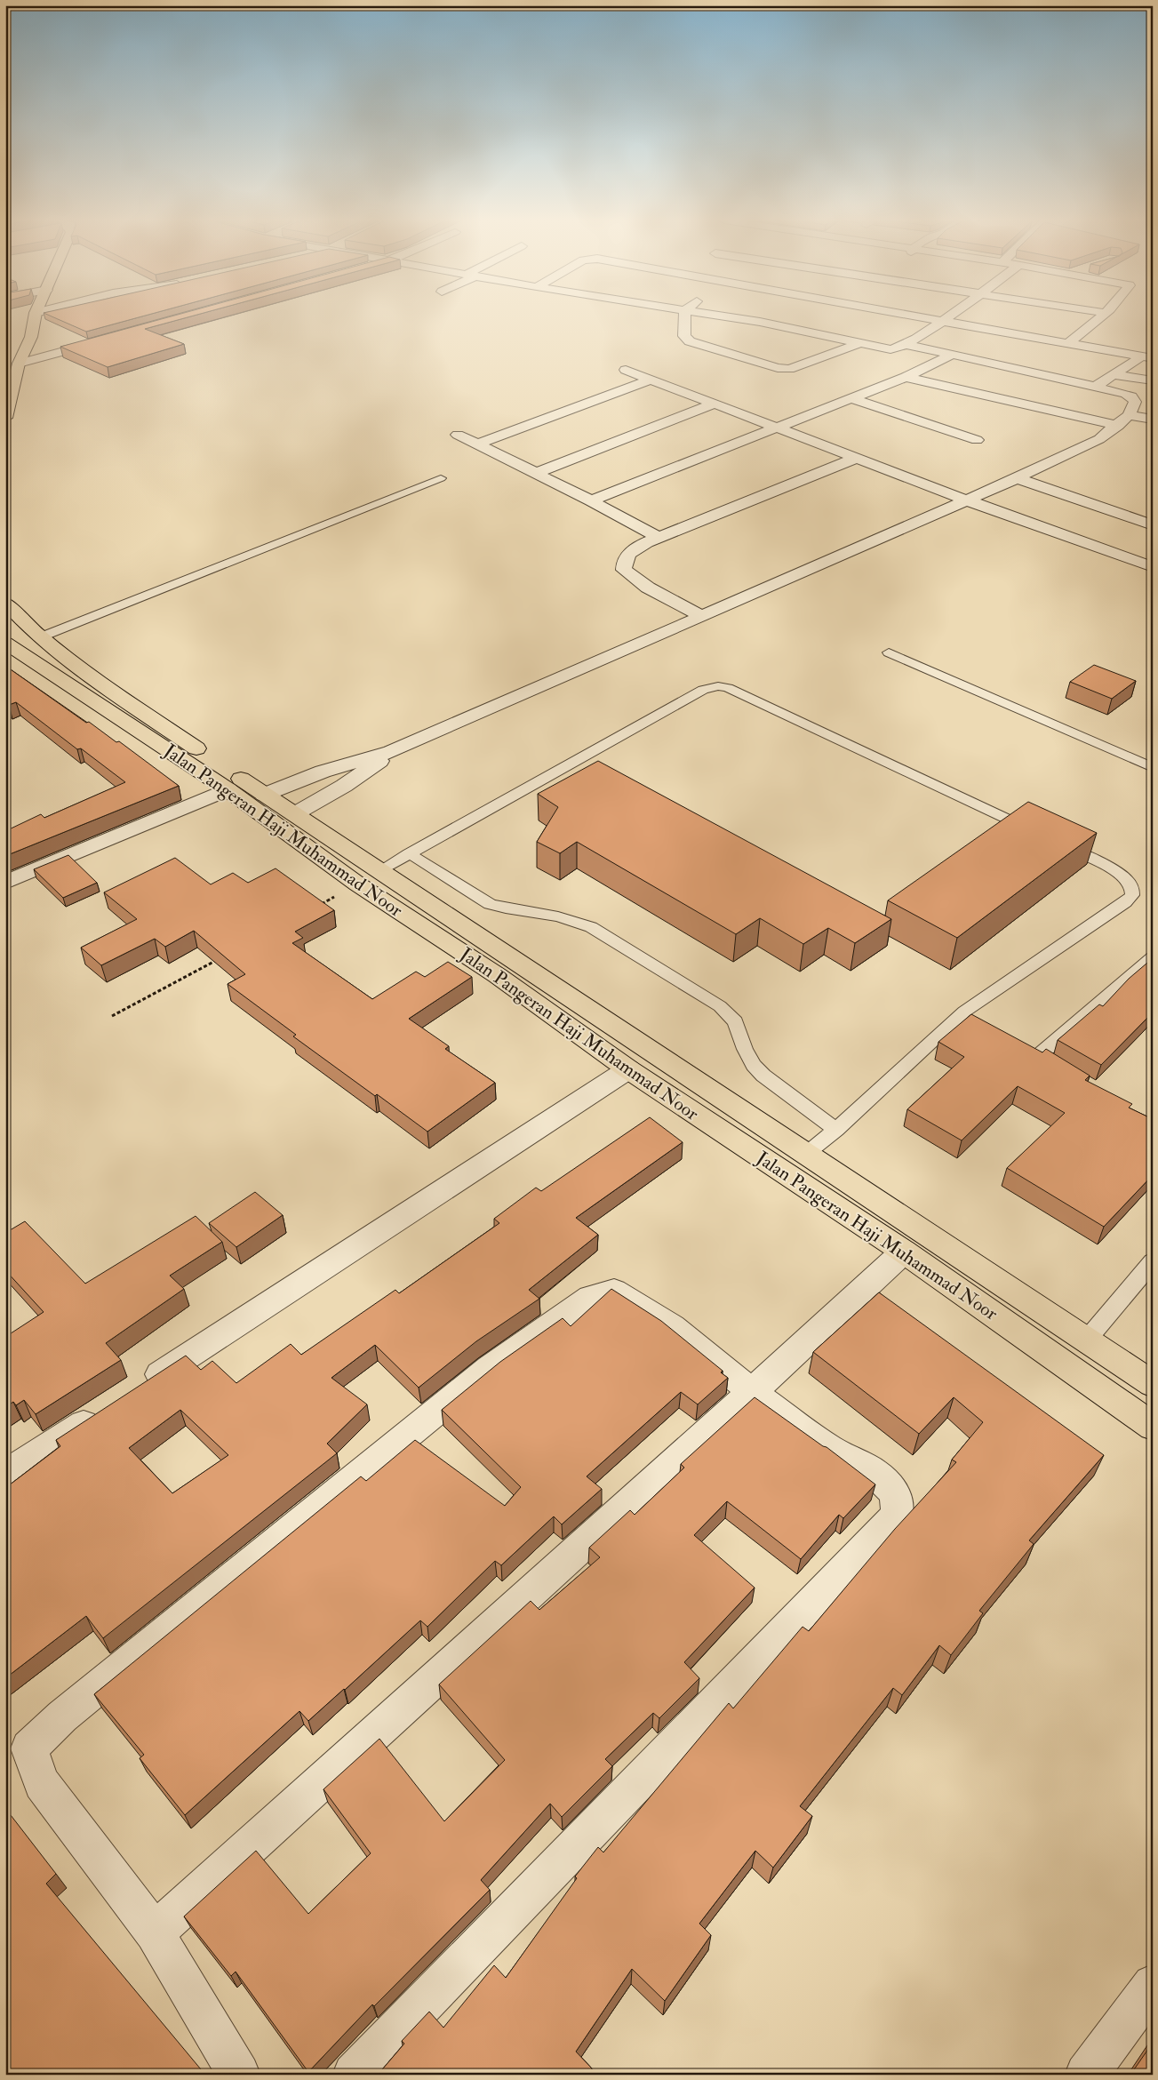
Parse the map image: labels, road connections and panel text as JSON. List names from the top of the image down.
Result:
{
  "streets": {
    "main road": ["Jalan Pangeran Haji Muhammad Noor"]
  }
}
